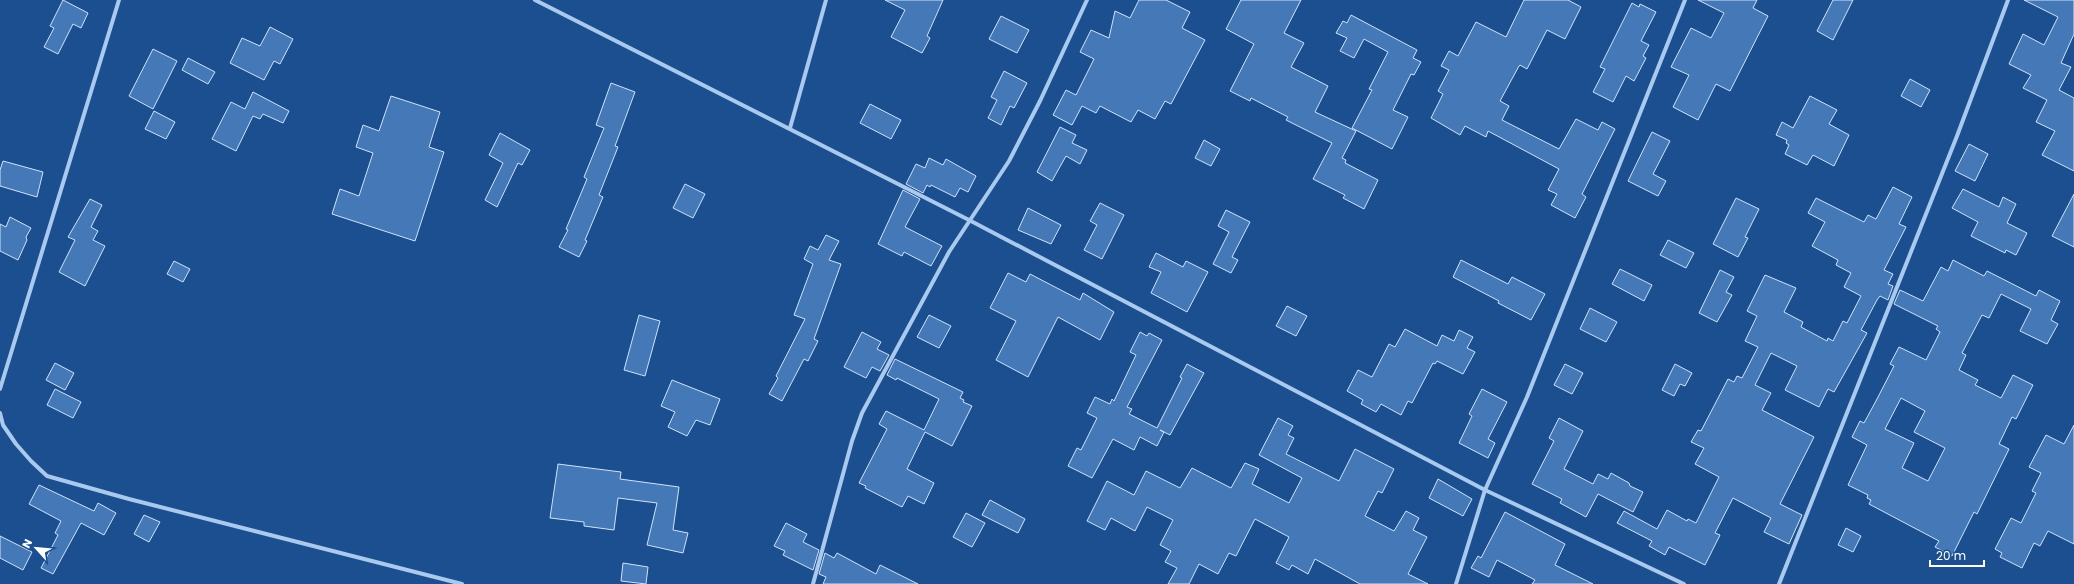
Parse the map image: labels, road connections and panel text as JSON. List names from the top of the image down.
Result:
{
  "scale_bar": "20 m",
  "north": "top left"
}
